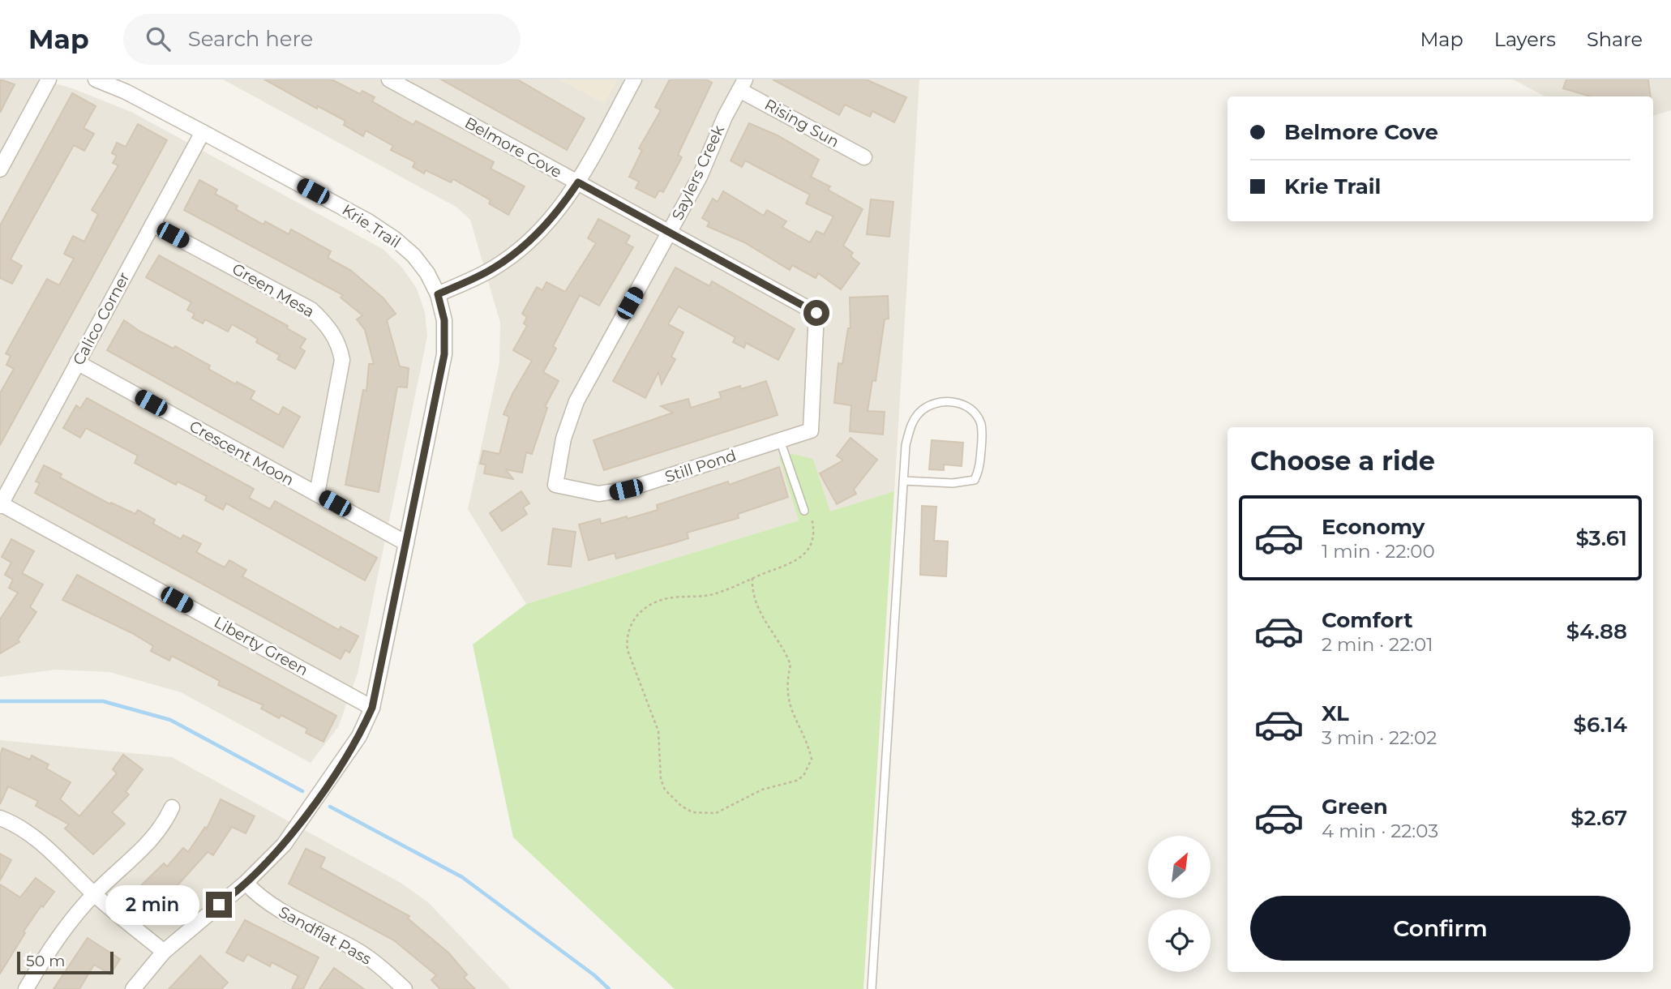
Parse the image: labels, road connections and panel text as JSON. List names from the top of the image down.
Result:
{
  "streets": {
    "street": [
      "Rising Sun",
      "Belmore Cove",
      "Saylers Creek",
      "Krie Trail",
      "Green Mesa",
      "Calico Corner",
      "Crescent Moon",
      "Still Pond",
      "Liberty Green",
      "Sandflat Pass"
    ]
  },
  "crossings": [
    ["Rising Sun", "Saylers Creek"],
    ["Belmore Cove", "Saylers Creek"],
    ["Belmore Cove", "Still Pond"],
    ["Saylers Creek", "Still Pond"],
    ["Krie Trail", "Calico Corner"],
    ["Krie Trail", "Crescent Moon"],
    ["Krie Trail", "Liberty Green"],
    ["Krie Trail", "Sandflat Pass"],
    ["Green Mesa", "Calico Corner"],
    ["Green Mesa", "Crescent Moon"],
    ["Calico Corner", "Crescent Moon"],
    ["Calico Corner", "Liberty Green"]
  ],
  "scale_bar": "50 m",
  "north": "top right",
  "page": {
    "header": "Map",
    "search": "Search here",
    "nav": ["Map", "Layers", "Share"],
    "banner": ["Belmore Cove", "Krie Trail"],
    "heading": "Choose a ride",
    "list": [
      {
        "name": "Economy",
        "note": "1 min · 22:00",
        "value": "$3.61"
      },
      {
        "name": "Comfort",
        "note": "2 min · 22:01",
        "value": "$4.88"
      },
      {
        "name": "XL",
        "note": "3 min · 22:02",
        "value": "$6.14"
      },
      {
        "name": "Green",
        "note": "4 min · 22:03",
        "value": "$2.67"
      }
    ],
    "buttons": "Confirm",
    "bubble": "2 min",
    "scale": "50 m"
  }
}
